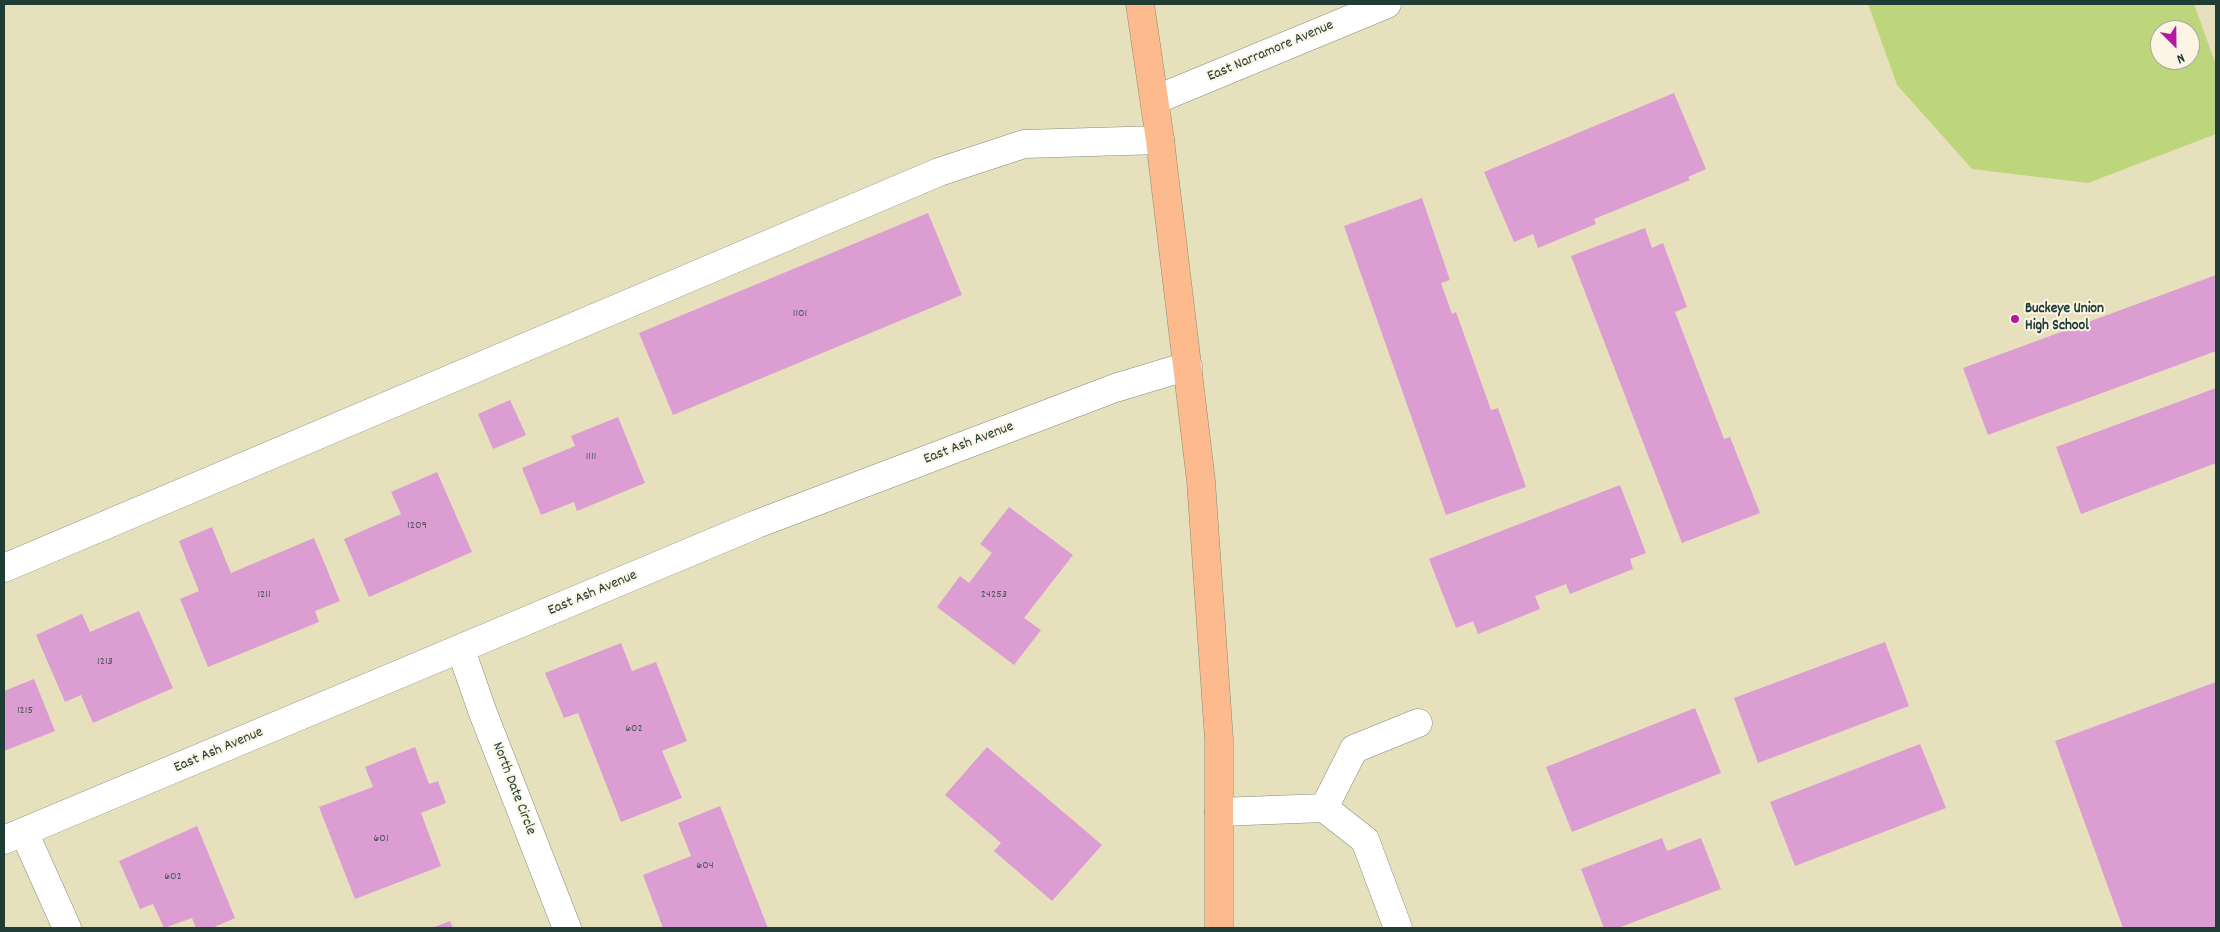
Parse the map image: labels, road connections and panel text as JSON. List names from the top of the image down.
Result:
{
  "streets": {
    "street": ["East Narramore Avenue", "East Ash Avenue", "North Date Circle"]
  },
  "crossings": [
    ["East Ash Avenue", "North Date Circle"]
  ],
  "places": ["Buckeye Union High School"],
  "house_numbers": [
    "1101",
    "1111",
    "1209",
    "1211",
    "24253",
    "1213",
    "1215",
    "602",
    "601",
    "604",
    "602"
  ],
  "north": "bottom right"
}
